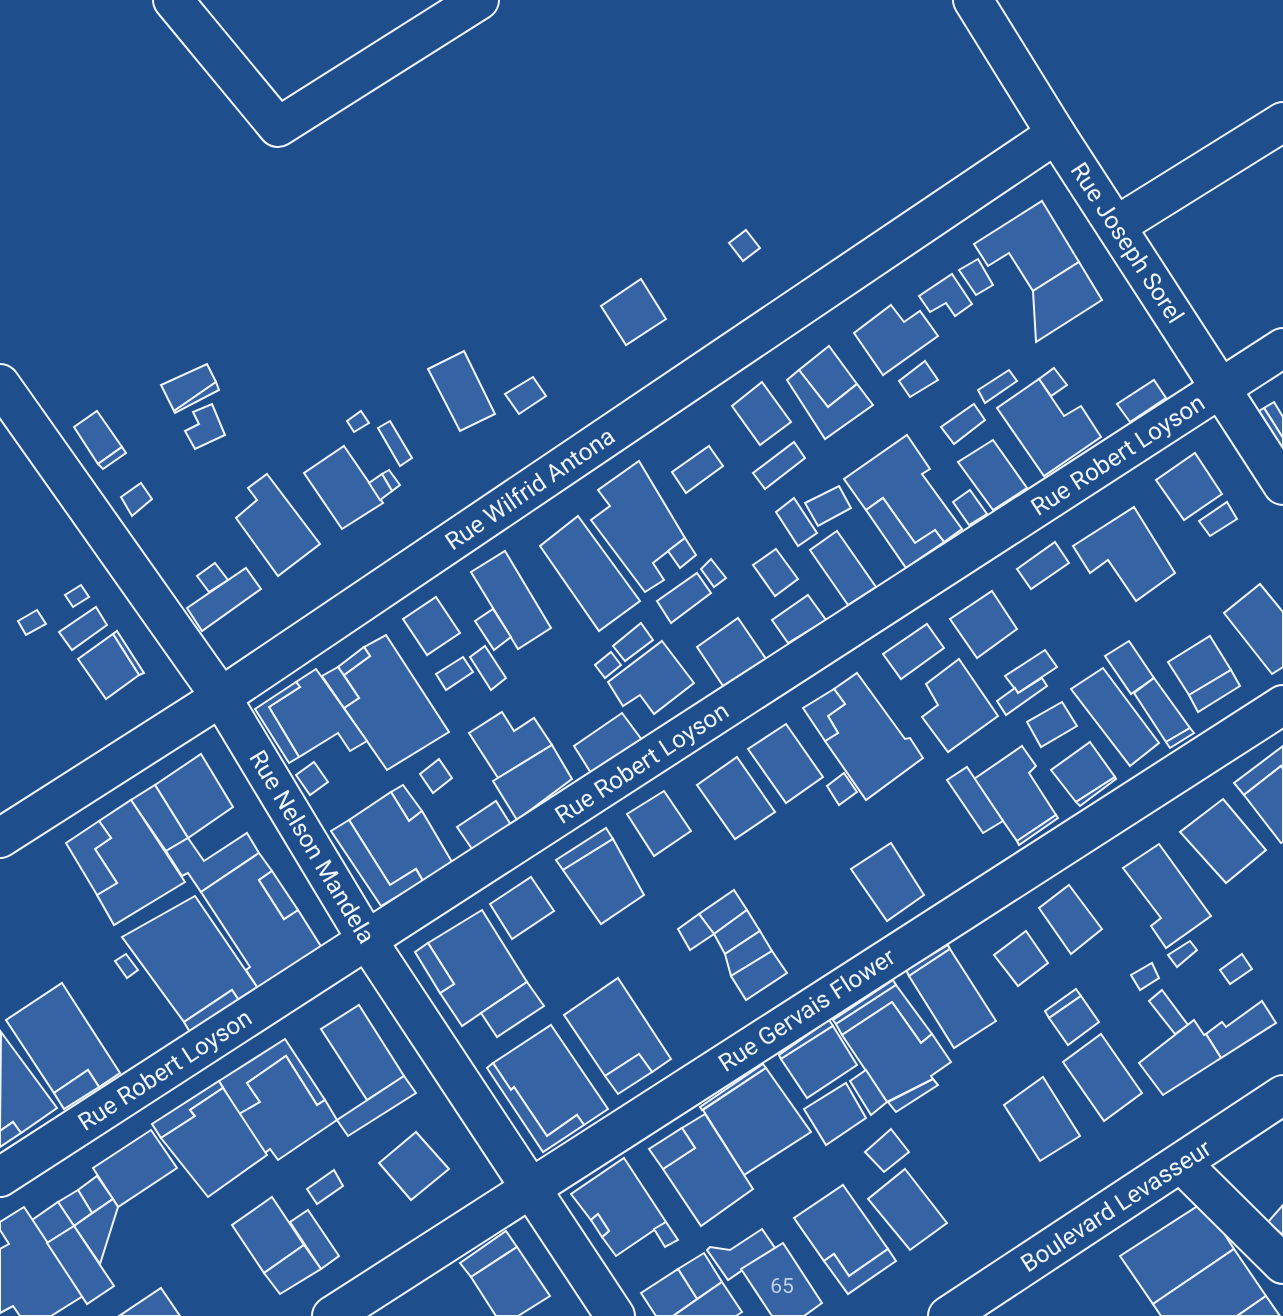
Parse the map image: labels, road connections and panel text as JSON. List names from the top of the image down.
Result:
{
  "streets": {
    "street": [
      "Rue Joseph Sorel",
      "Rue Robert Loyson",
      "Rue Wilfrid Antona",
      "Rue Nelson Mandela",
      "Rue Gervais Flower",
      "Boulevard Levasseur"
    ]
  },
  "crossings": [
    ["Rue Joseph Sorel", "Rue Robert Loyson"],
    ["Rue Joseph Sorel", "Rue Wilfrid Antona"],
    ["Rue Robert Loyson", "Rue Nelson Mandela"],
    ["Rue Wilfrid Antona", "Rue Nelson Mandela"],
    ["Rue Nelson Mandela", "Rue Gervais Flower"]
  ],
  "house_numbers": ["65"]
}
